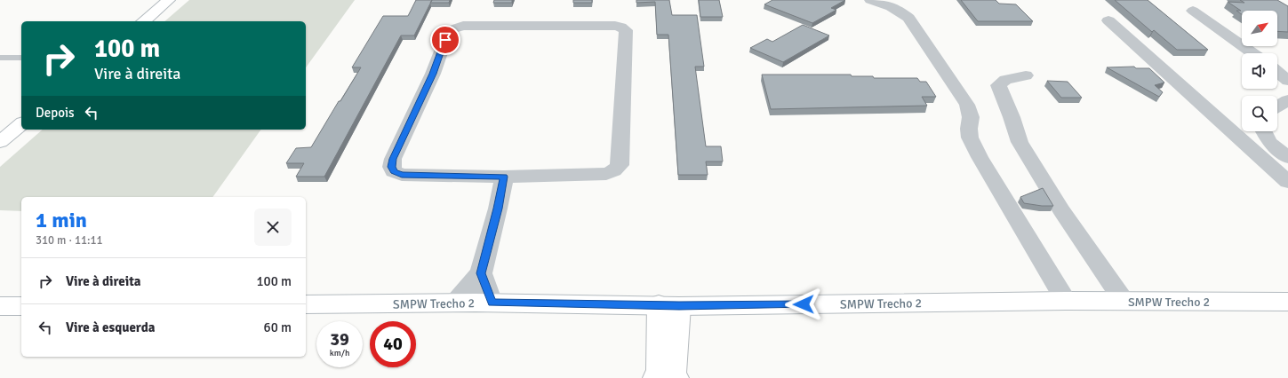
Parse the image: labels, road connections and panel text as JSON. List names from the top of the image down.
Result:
{
  "streets": {
    "main road": ["SMPW Trecho 2"]
  },
  "north": "top right",
  "page": {
    "turn": ["100 m", "Vire à direita"],
    "then": "Depois",
    "heading": ["1 min", "310 m · 11:11"],
    "list": [
      {
        "name": "Vire à direita",
        "value": "100 m"
      },
      {
        "name": "Vire à esquerda",
        "value": "60 m"
      }
    ],
    "speed": "39 km/h",
    "limit": "40"
  }
}
